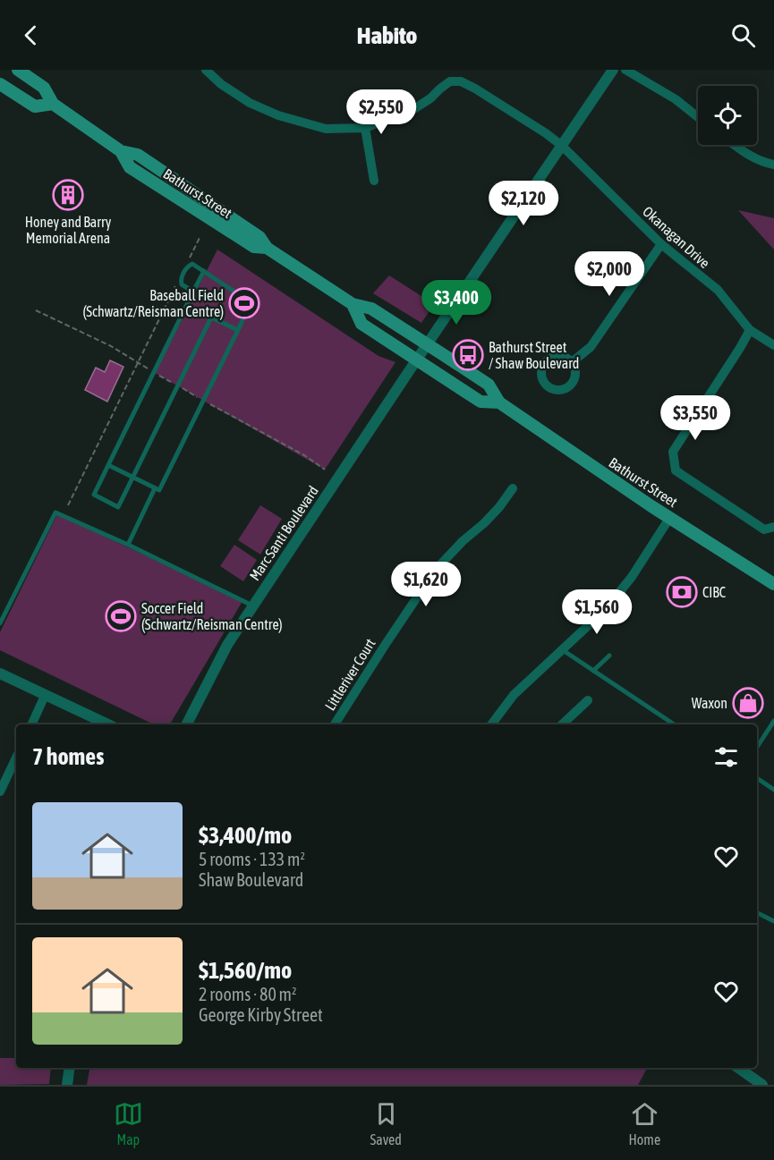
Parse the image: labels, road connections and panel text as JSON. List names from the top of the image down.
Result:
{
  "streets": {
    "main road": ["Bathurst Street"],
    "street": ["Okanagan Drive", "Marc Santi Boulevard", "Littleriver Court"]
  },
  "crossings": [
    ["Bathurst Street", "Marc Santi Boulevard"],
    ["Okanagan Drive", "Marc Santi Boulevard"]
  ],
  "places": {
    "building": ["Honey and Barry Memorial Arena"],
    "sports": ["Baseball Field (Schwartz/Reisman Centre)", "Soccer Field (Schwartz/Reisman Centre)"],
    "bus stop": ["Bathurst Street / Shaw Boulevard"],
    "bank": ["CIBC"],
    "shop": ["Waxon"]
  },
  "page": {
    "header": "Habito",
    "price": [
      "$2,550",
      "$2,120",
      "$2,000",
      "$3,400",
      "$3,550",
      "$1,620",
      "$1,560"
    ],
    "heading": "7 homes",
    "list": [
      {
        "name": "$3,400/mo",
        "note": "5 rooms · 133 m² · Shaw Boulevard"
      },
      {
        "name": "$1,560/mo",
        "note": "2 rooms · 80 m² · George Kirby Street"
      }
    ],
    "tabs": ["Map", "Saved", "Home"]
  }
}
